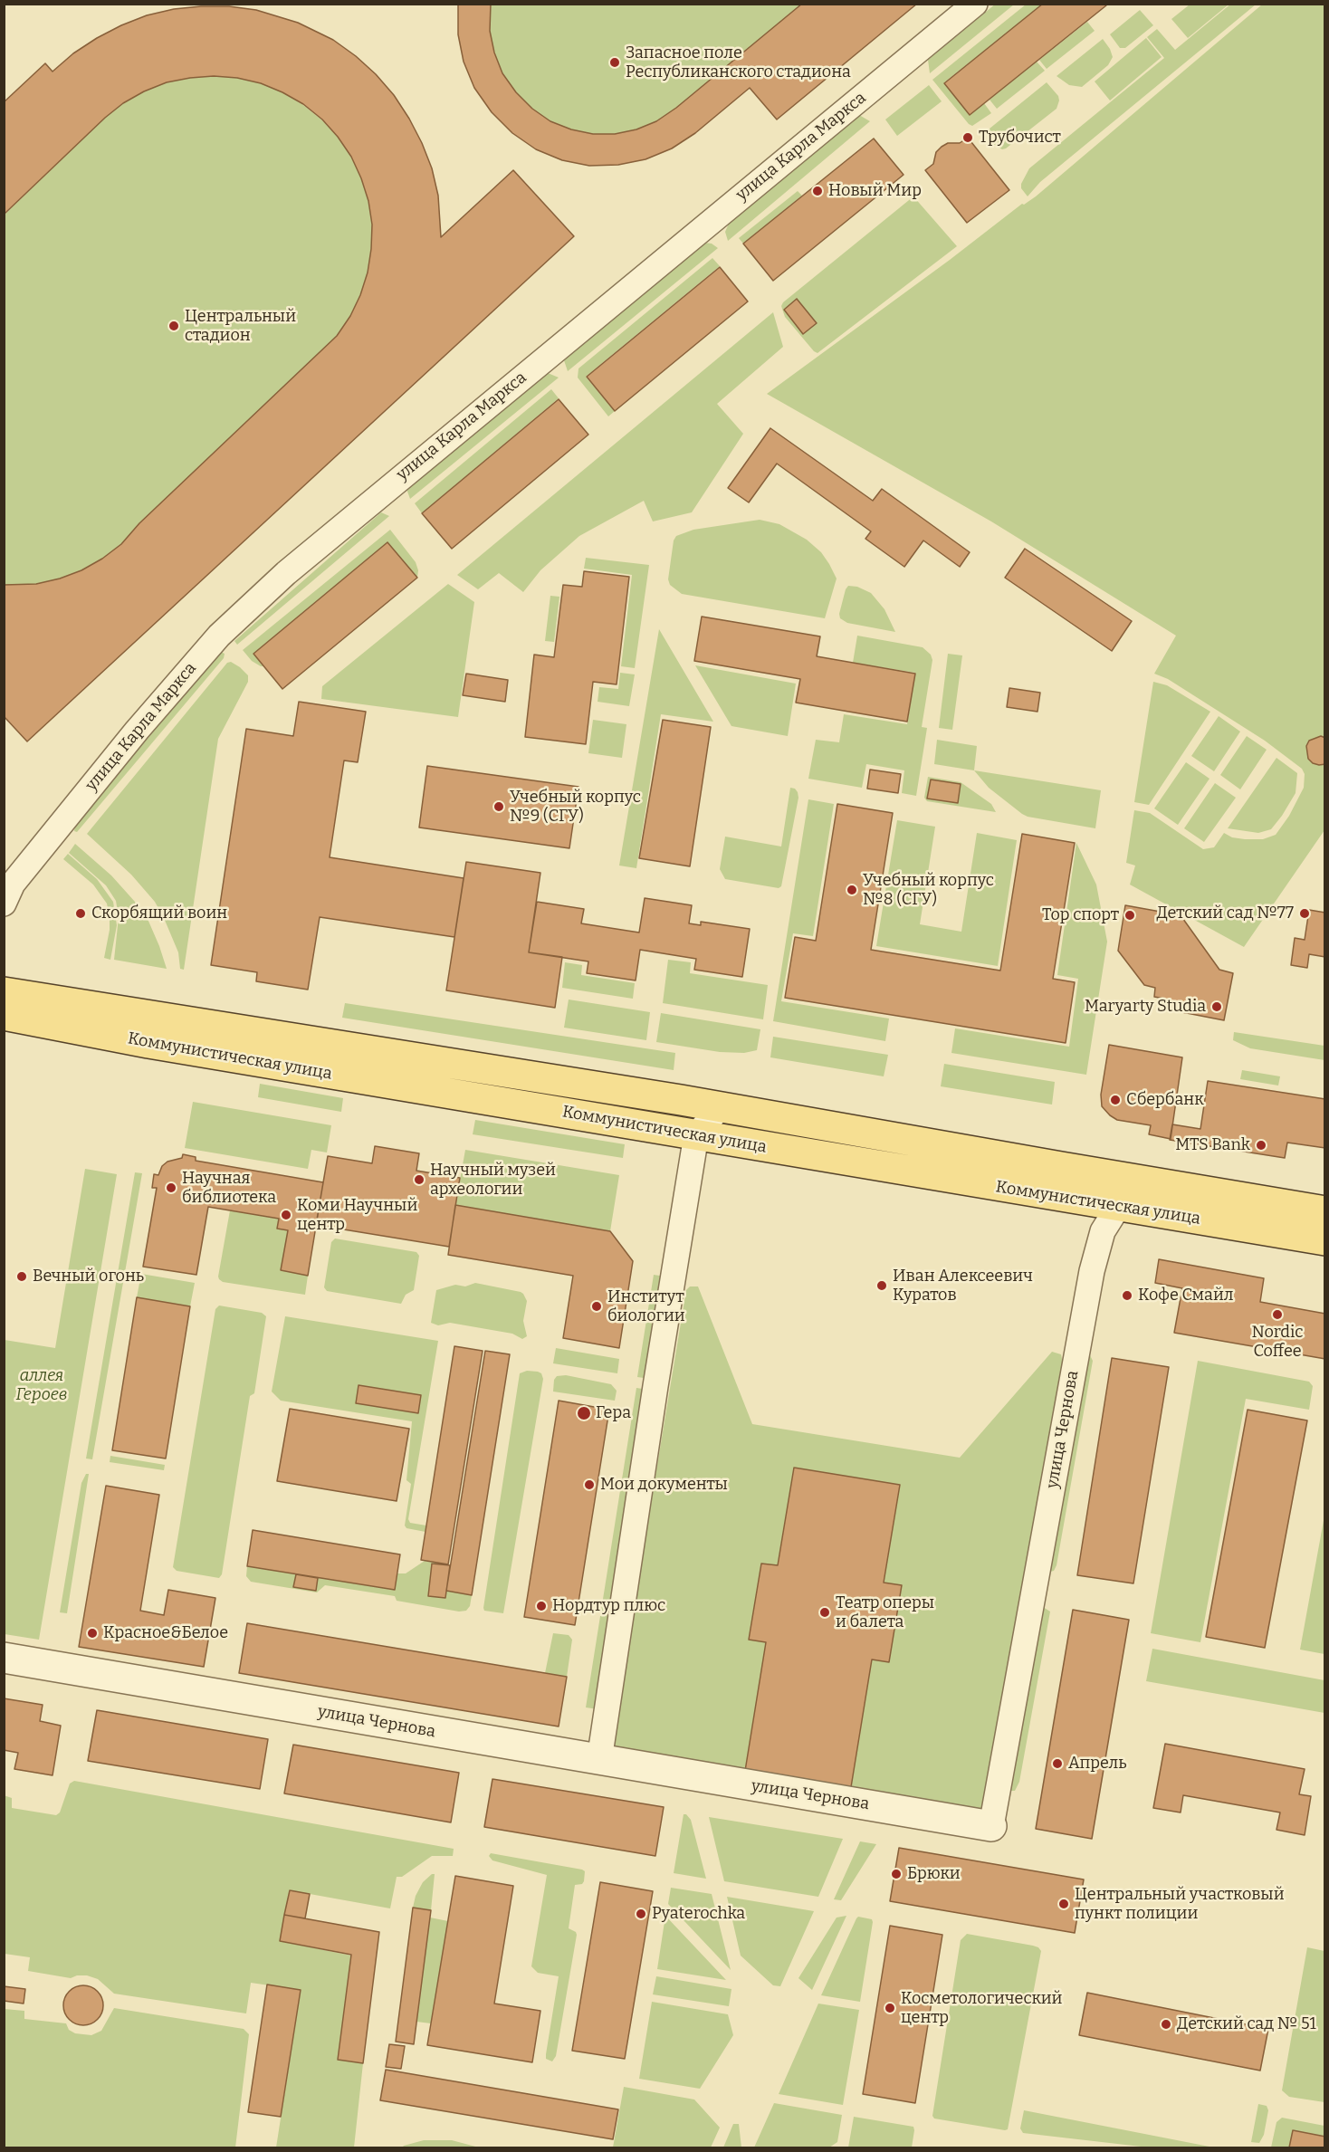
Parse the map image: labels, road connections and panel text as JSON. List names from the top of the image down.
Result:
{
  "streets": {
    "main road": ["Коммунистическая улица"],
    "street": ["улица Карла Маркса", "улица Чернова"]
  },
  "crossings": [
    ["Коммунистическая улица", "улица Чернова"]
  ],
  "parks": ["аллея Героев"],
  "places": [
    "Запасное поле Республиканского стадиона",
    "Трубочист",
    "Новый Мир",
    "Центральный стадион",
    "Учебный корпус №9 (СГУ)",
    "Учебный корпус №8 (СГУ)",
    "Скорбящий воин",
    "Детский сад №77",
    "Top спорт",
    "Maryarty Studia",
    "Сбербанк",
    "MTS Bank",
    "Научный музей археологии",
    "Научная библиотека",
    "Коми Научный центр",
    "Вечный огонь",
    "Иван Алексеевич Куратов",
    "Кофе Смайл",
    "Институт биологии",
    "Nordic Coffee",
    "Гера",
    "Мои документы",
    "Нордтур плюс",
    "Театр оперы и балета",
    "Красное&Белое",
    "Апрель",
    "Брюки",
    "Центральный участковый пункт полиции",
    "Pyaterochka",
    "Косметологический центр",
    "Детский сад № 51"
  ]
}
